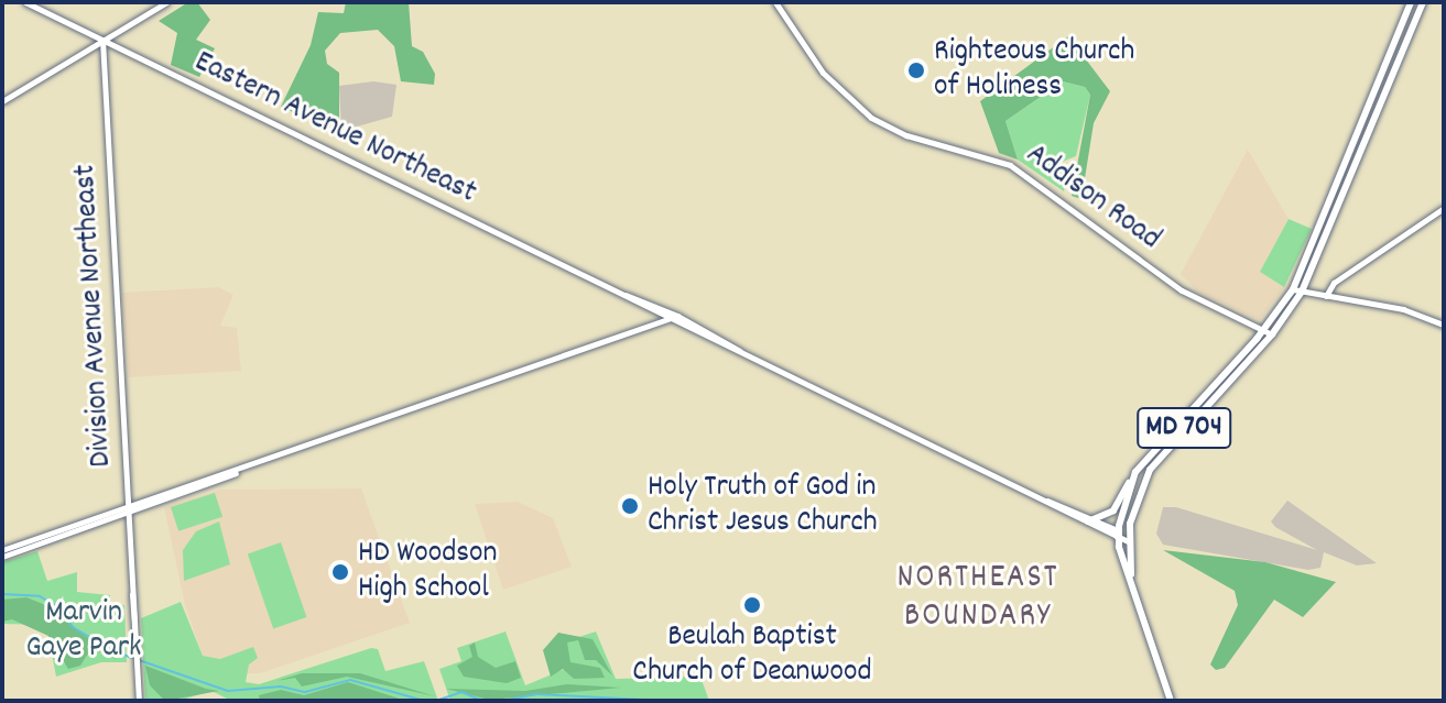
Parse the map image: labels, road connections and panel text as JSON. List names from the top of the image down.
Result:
{
  "streets": {
    "main road": [
      "Eastern Avenue Northeast",
      "Addison Road",
      "Division Avenue Northeast",
      "MD 704"
    ]
  },
  "crossings": [
    ["Eastern Avenue Northeast", "Division Avenue Northeast"],
    ["Eastern Avenue Northeast", "MD 704"],
    ["Addison Road", "MD 704"]
  ],
  "districts": ["NORTHEAST BOUNDARY"],
  "parks": ["Marvin Gaye Park"],
  "places": [
    "Righteous Church of Holiness",
    "Holy Truth of God in Christ Jesus Church",
    "HD Woodson High School",
    "Beulah Baptist Church of Deanwood"
  ]
}
